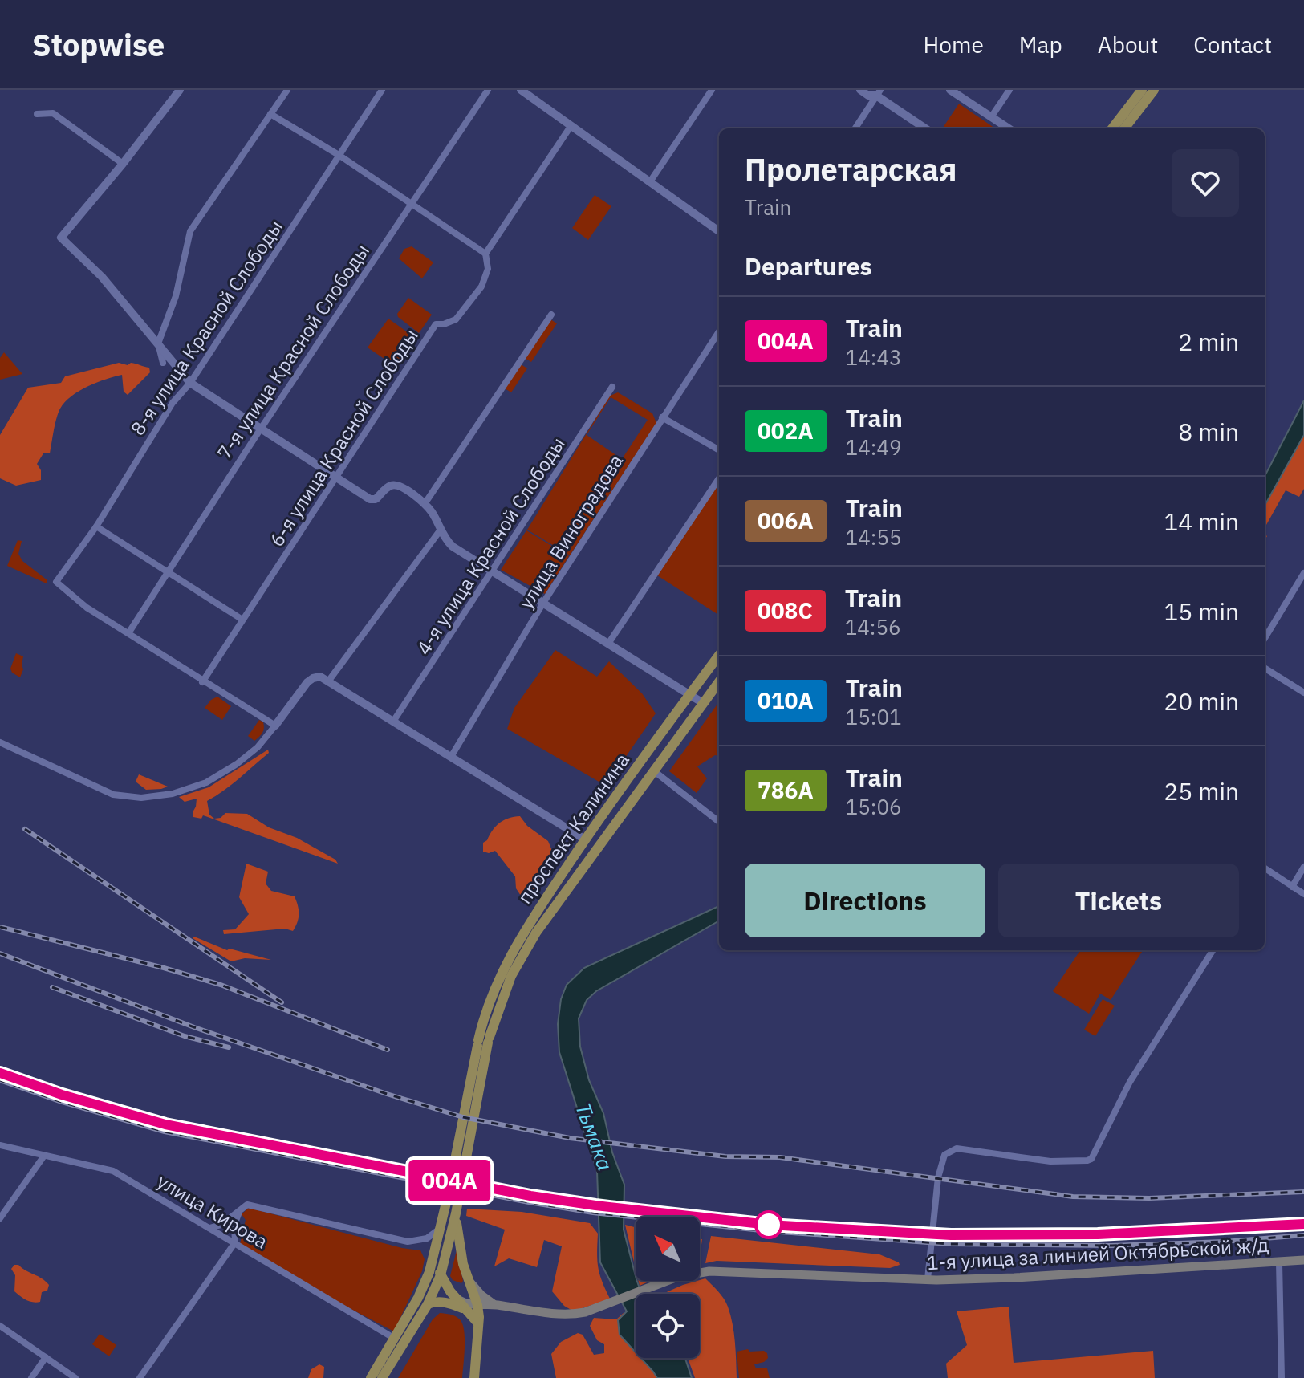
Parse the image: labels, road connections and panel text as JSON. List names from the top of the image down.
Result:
{
  "streets": {
    "main road": ["проспект Калинина", "1-я улица за линией Октябрьской ж/д"],
    "street": [
      "8-я улица Красной Слободы",
      "7-я улица Красной Слободы",
      "6-я улица Красной Слободы",
      "улица Виноградова",
      "4-я улица Красной Слободы",
      "улица Кирова"
    ]
  },
  "crossings": [
    ["8-я улица Красной Слободы", "7-я улица Красной Слободы"]
  ],
  "water": ["Тьмака"],
  "north": "top left",
  "page": {
    "header": "Stopwise",
    "nav": [
      "Home",
      "Map",
      "About",
      "Contact"
    ],
    "on_map": "004А",
    "heading": [
      ["Пролетарская", "Train"],
      "Departures"
    ],
    "list": [
      {
        "mark": "004А",
        "name": "Train",
        "note": "14:43",
        "value": "2 min"
      },
      {
        "mark": "002А",
        "name": "Train",
        "note": "14:49",
        "value": "8 min"
      },
      {
        "mark": "006А",
        "name": "Train",
        "note": "14:55",
        "value": "14 min"
      },
      {
        "mark": "008С",
        "name": "Train",
        "note": "14:56",
        "value": "15 min"
      },
      {
        "mark": "010А",
        "name": "Train",
        "note": "15:01",
        "value": "20 min"
      },
      {
        "mark": "786А",
        "name": "Train",
        "note": "15:06",
        "value": "25 min"
      }
    ],
    "buttons": ["Directions", "Tickets"]
  }
}
